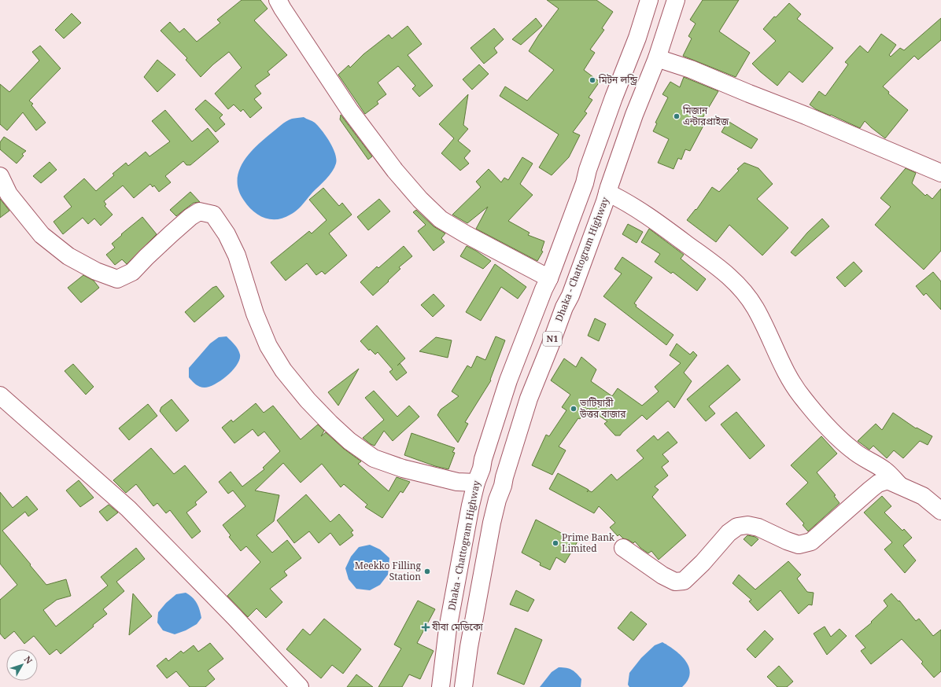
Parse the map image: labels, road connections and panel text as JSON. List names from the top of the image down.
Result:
{
  "streets": {
    "main road": ["Dhaka - Chattogram Highway", "N1"]
  },
  "places": {
    "other": [
      "মিটন লন্ড্রি",
      "মিজান এন্টারপ্রাইজ",
      "ভাটিয়ারী উত্তর বাজার",
      "Prime Bank Limited",
      "Meekko Filling Station"
    ],
    "health": ["যীবা মেডিকো"]
  },
  "north": "top right"
}
